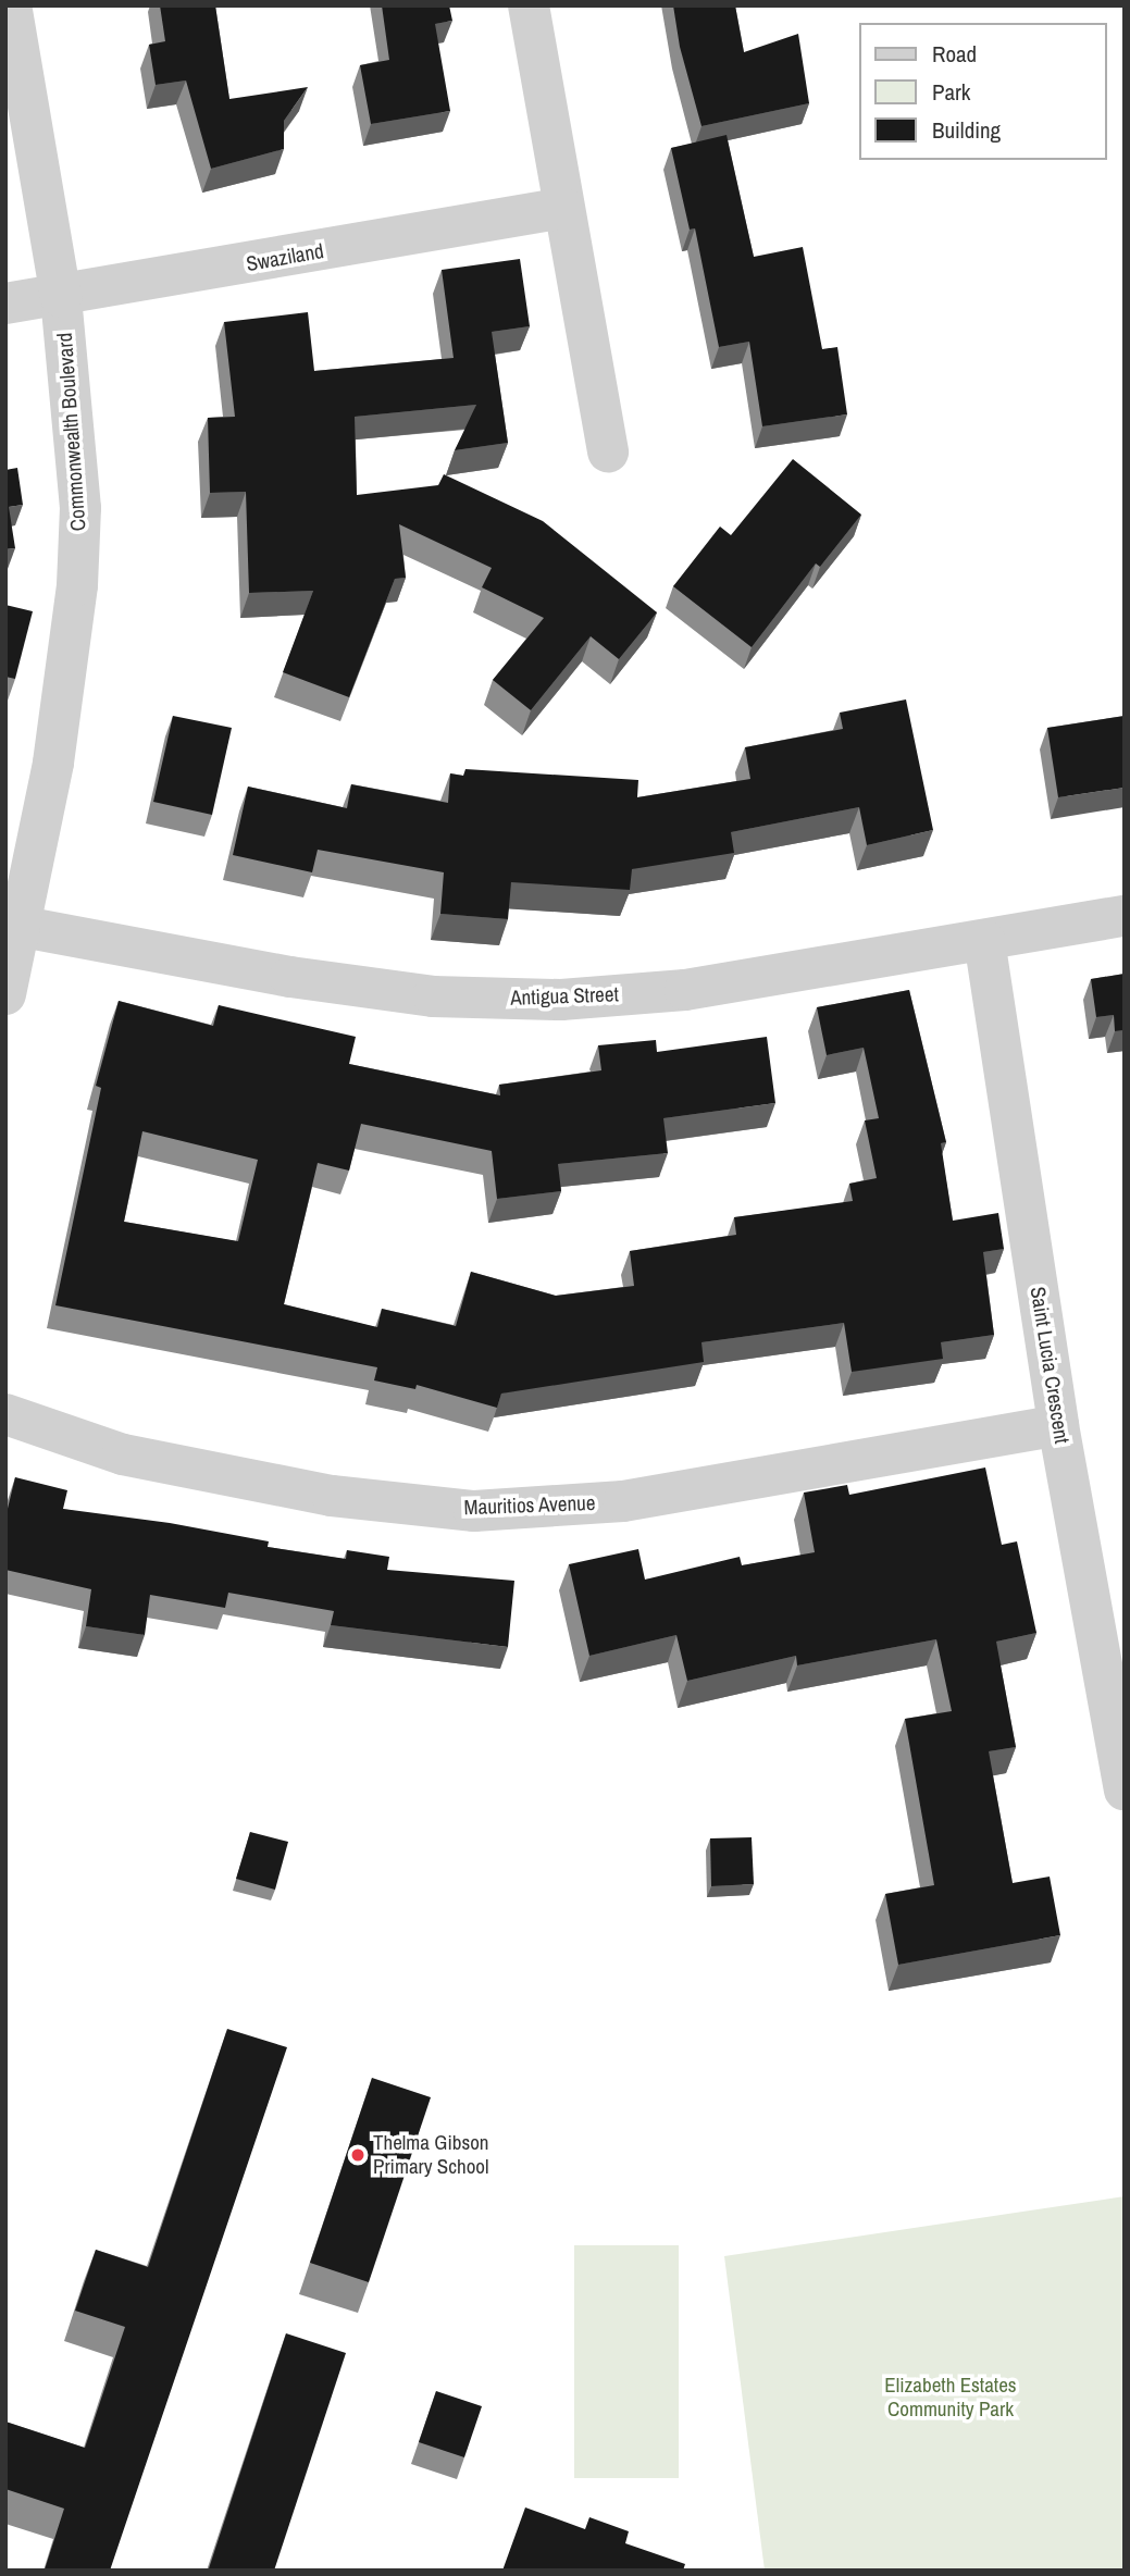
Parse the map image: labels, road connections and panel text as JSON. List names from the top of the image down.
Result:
{
  "streets": {
    "street": [
      "Swaziland",
      "Commonwealth Boulevard",
      "Antigua Street",
      "Saint Lucia Crescent",
      "Mauritios Avenue"
    ]
  },
  "crossings": [
    ["Swaziland", "Commonwealth Boulevard"],
    ["Commonwealth Boulevard", "Antigua Street"],
    ["Antigua Street", "Saint Lucia Crescent"],
    ["Saint Lucia Crescent", "Mauritios Avenue"]
  ],
  "parks": ["Elizabeth Estates Community Park"],
  "places": ["Thelma Gibson Primary School"],
  "legend": ["Road", "Park", "Building"]
}
